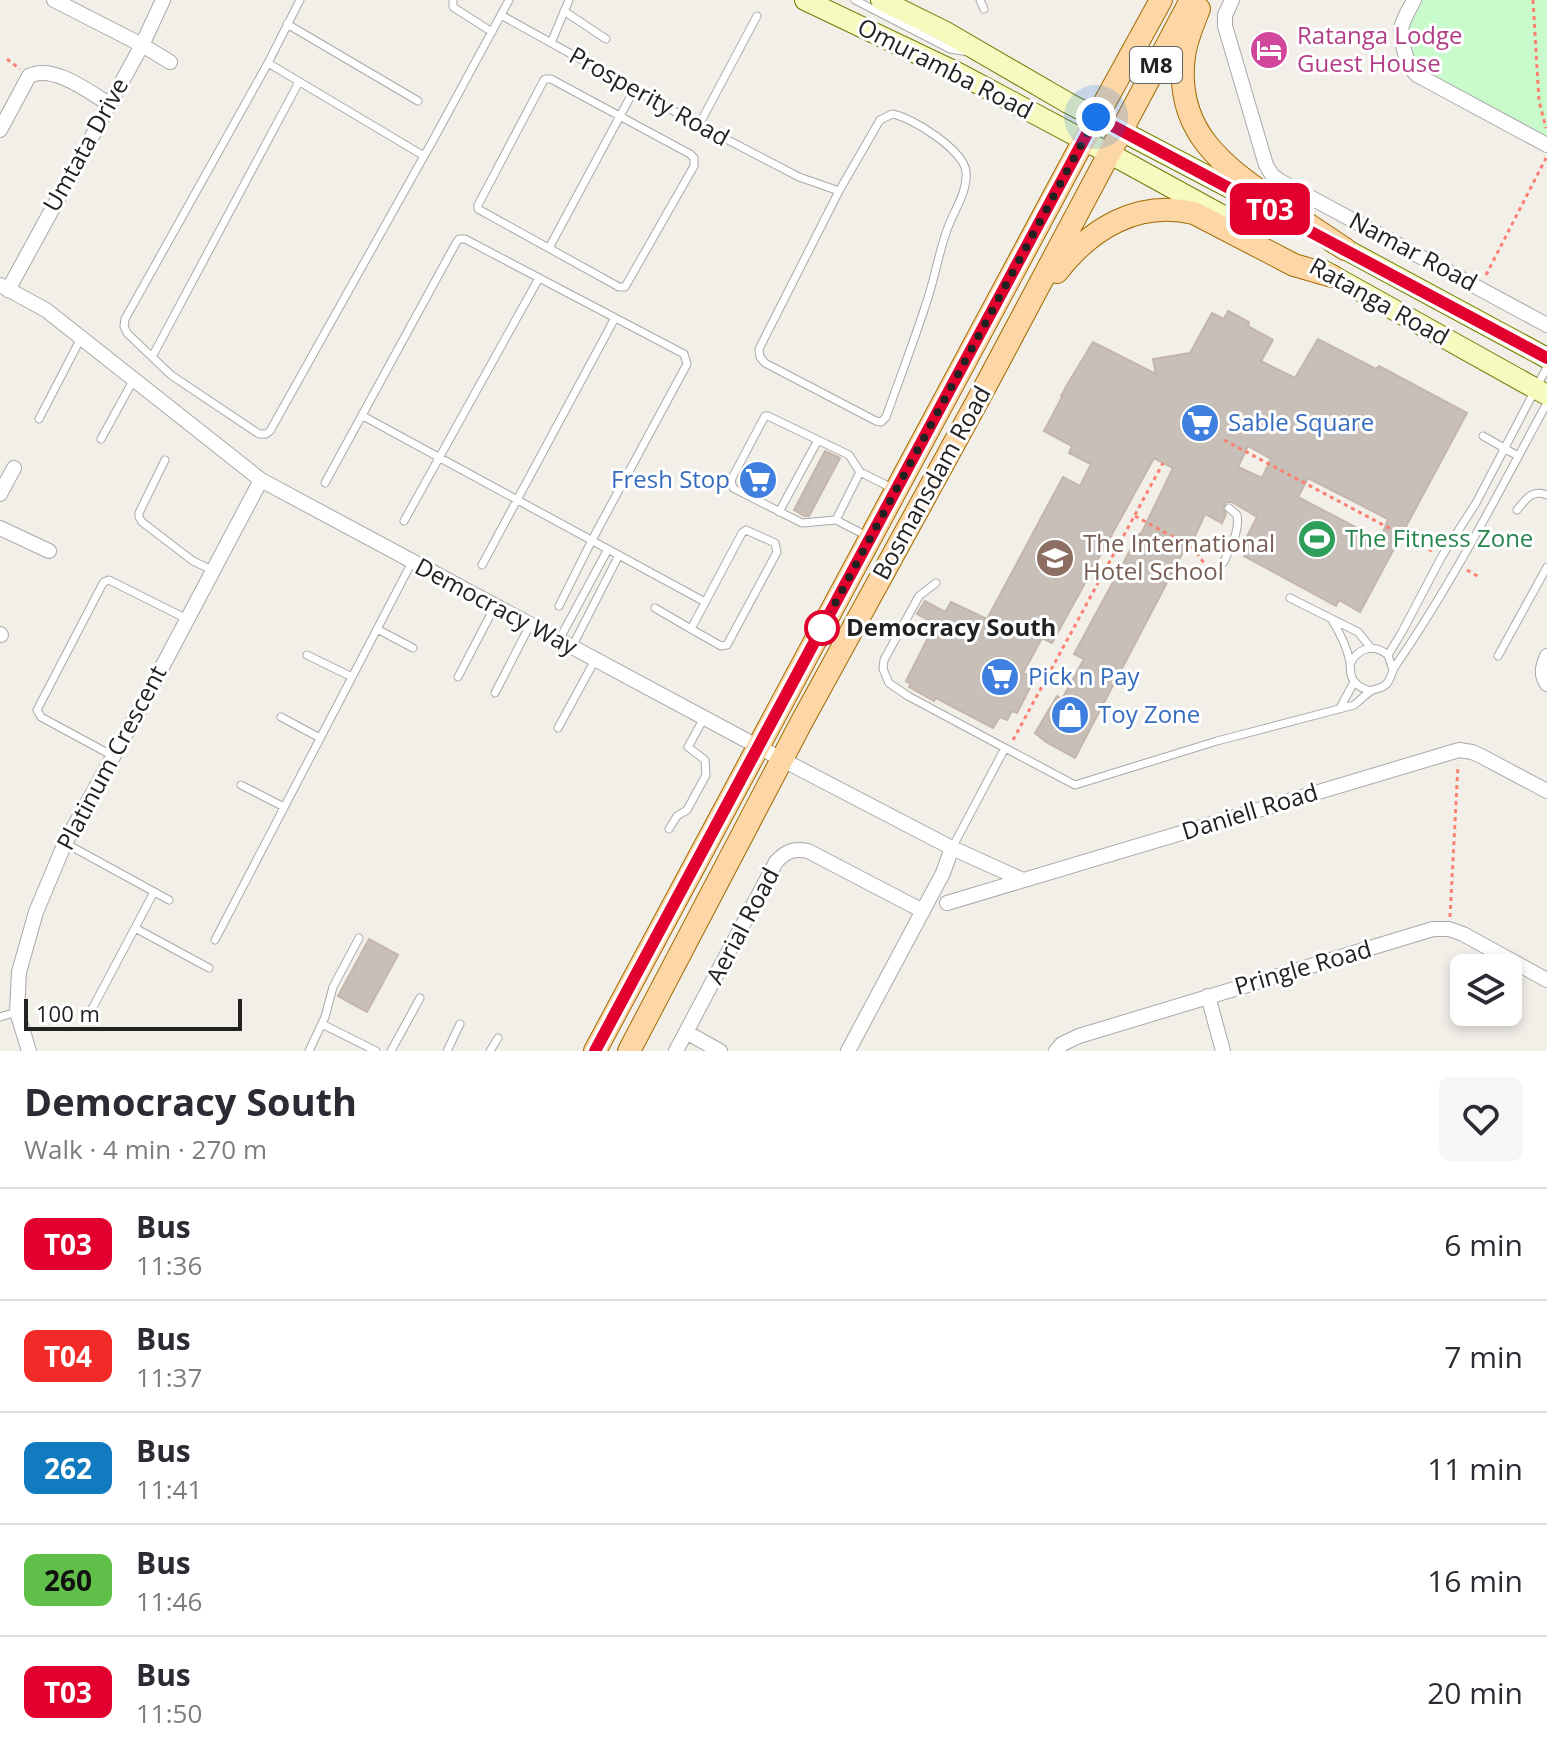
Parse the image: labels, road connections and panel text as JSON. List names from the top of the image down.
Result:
{
  "streets": {
    "main road": [
      "M8",
      "Omuramba Road",
      "Ratanga Road",
      "Bosmansdam Road"
    ],
    "street": [
      "Umtata Drive",
      "Namar Road",
      "Democracy Way",
      "Platinum Crescent",
      "Daniell Road",
      "Aerial Road",
      "Pringle Road"
    ],
    "lane": ["Prosperity Road"]
  },
  "crossings": [
    ["Omuramba Road", "Ratanga Road"],
    ["Omuramba Road", "Bosmansdam Road"],
    ["Umtata Drive", "Democracy Way"],
    ["Ratanga Road", "Bosmansdam Road"],
    ["Bosmansdam Road", "Democracy Way"],
    ["Democracy Way", "Platinum Crescent"],
    ["Democracy Way", "Daniell Road"]
  ],
  "places": {
    "hotel": ["Ratanga Lodge Guest House"],
    "supermarket": ["Sable Square", "Fresh Stop", "Pick n Pay"],
    "sports": ["The Fitness Zone"],
    "school or university": ["The International Hotel School"],
    "other": ["Democracy South"],
    "shop": ["Toy Zone"]
  },
  "lines": ["bus line T03"],
  "scale_bar": "100 m",
  "page": {
    "on_map": "T03",
    "scale": "100 m",
    "heading": ["Democracy South", "Walk · 4 min · 270 m"],
    "list": [
      {
        "mark": "T03",
        "name": "Bus",
        "note": "11:36",
        "value": "6 min"
      },
      {
        "mark": "T04",
        "name": "Bus",
        "note": "11:37",
        "value": "7 min"
      },
      {
        "mark": "262",
        "name": "Bus",
        "note": "11:41",
        "value": "11 min"
      },
      {
        "mark": "260",
        "name": "Bus",
        "note": "11:46",
        "value": "16 min"
      },
      {
        "mark": "T03",
        "name": "Bus",
        "note": "11:50",
        "value": "20 min"
      }
    ]
  }
}
